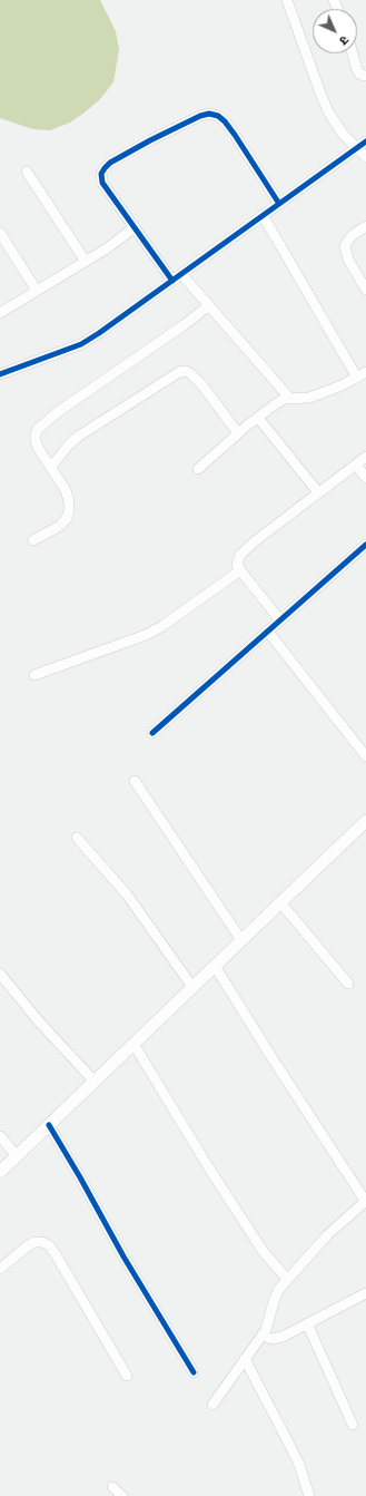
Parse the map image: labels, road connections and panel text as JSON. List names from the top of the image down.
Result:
{
  "north": "bottom right"
}
